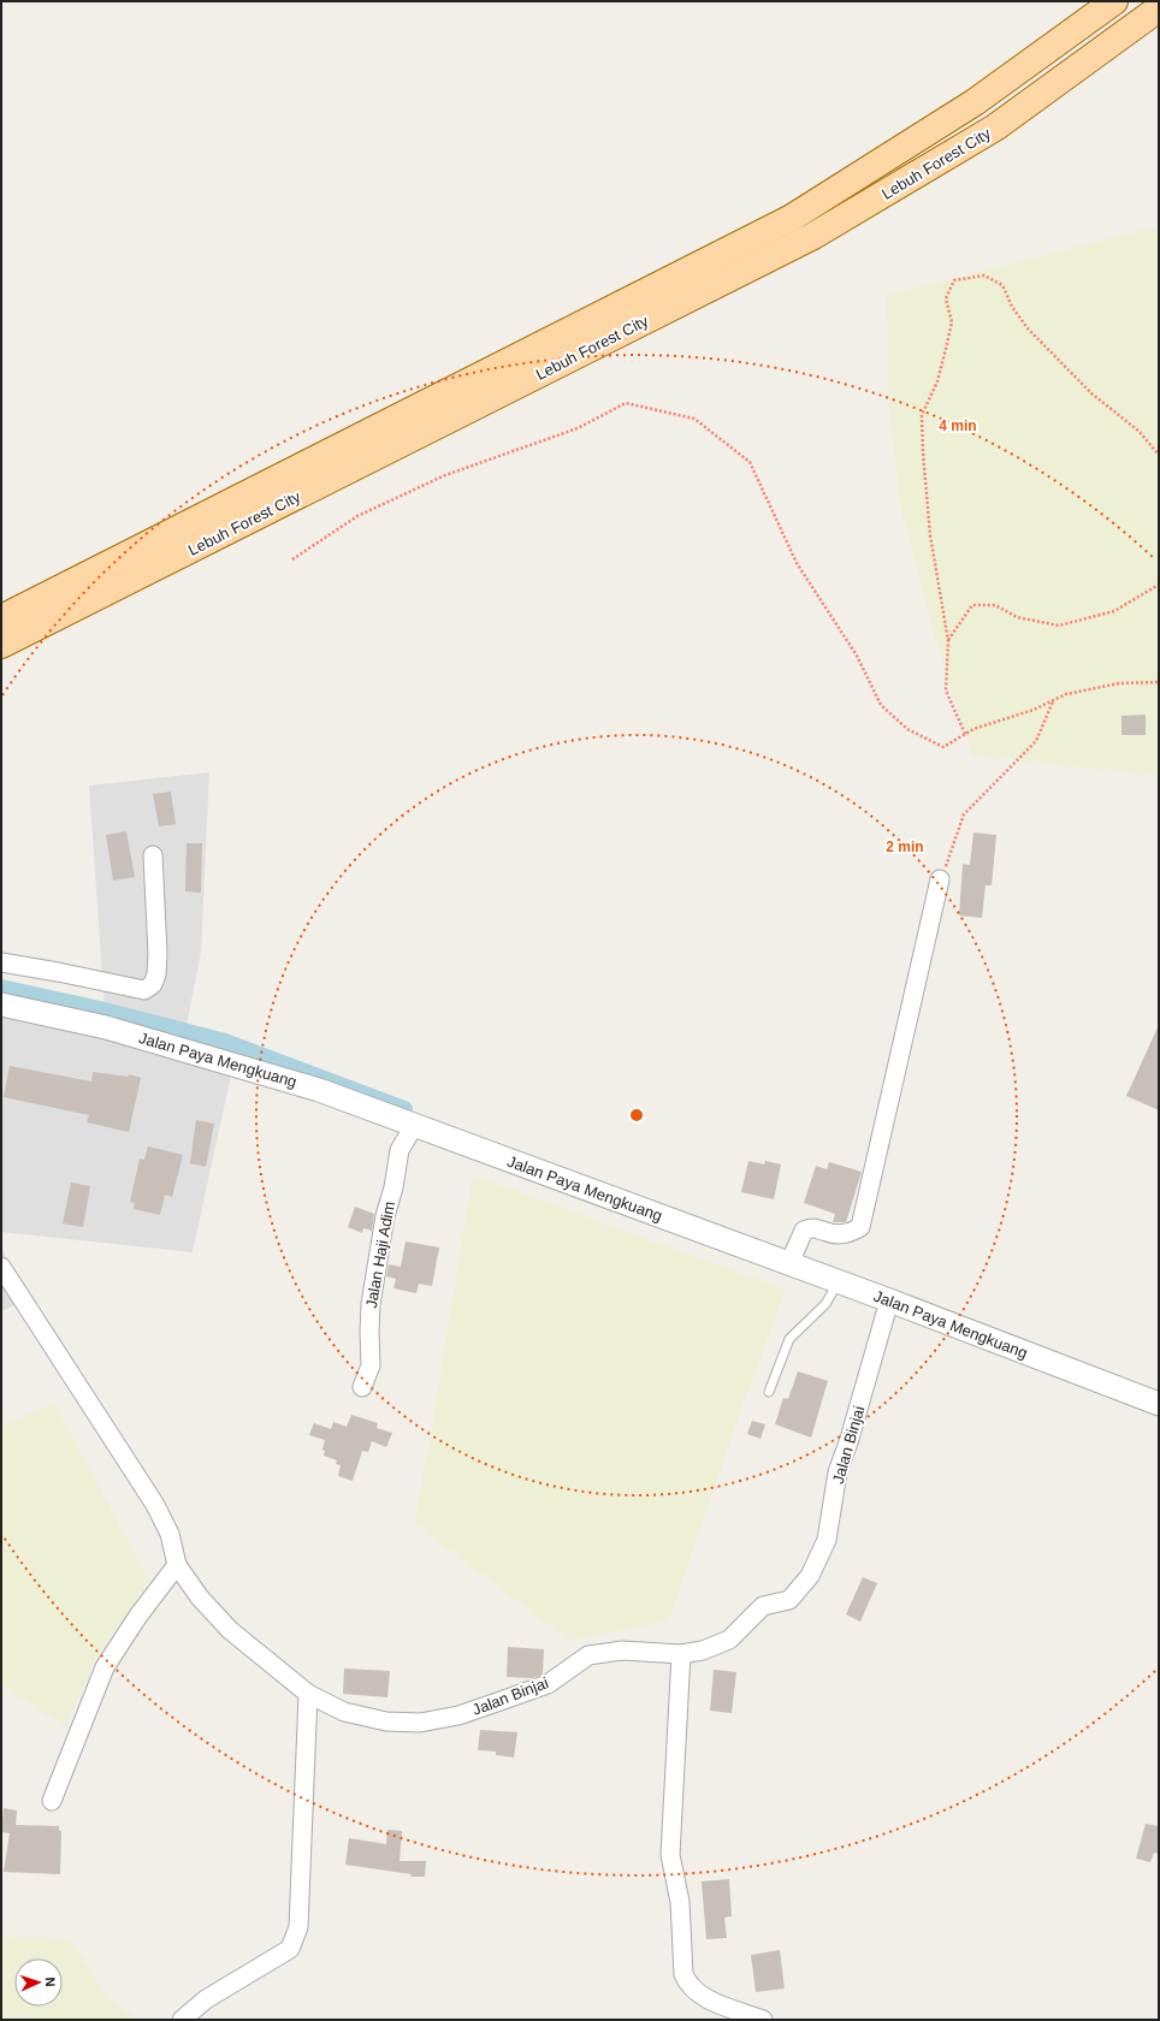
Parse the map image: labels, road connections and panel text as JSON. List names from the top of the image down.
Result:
{
  "streets": {
    "main road": ["Lebuh Forest City"],
    "street": ["Jalan Paya Mengkuang", "Jalan Haji Adim", "Jalan Binjai"]
  },
  "crossings": [
    ["Jalan Paya Mengkuang", "Jalan Haji Adim"],
    ["Jalan Paya Mengkuang", "Jalan Binjai"]
  ],
  "north": "right",
  "rings": ["4 min", "2 min"]
}
